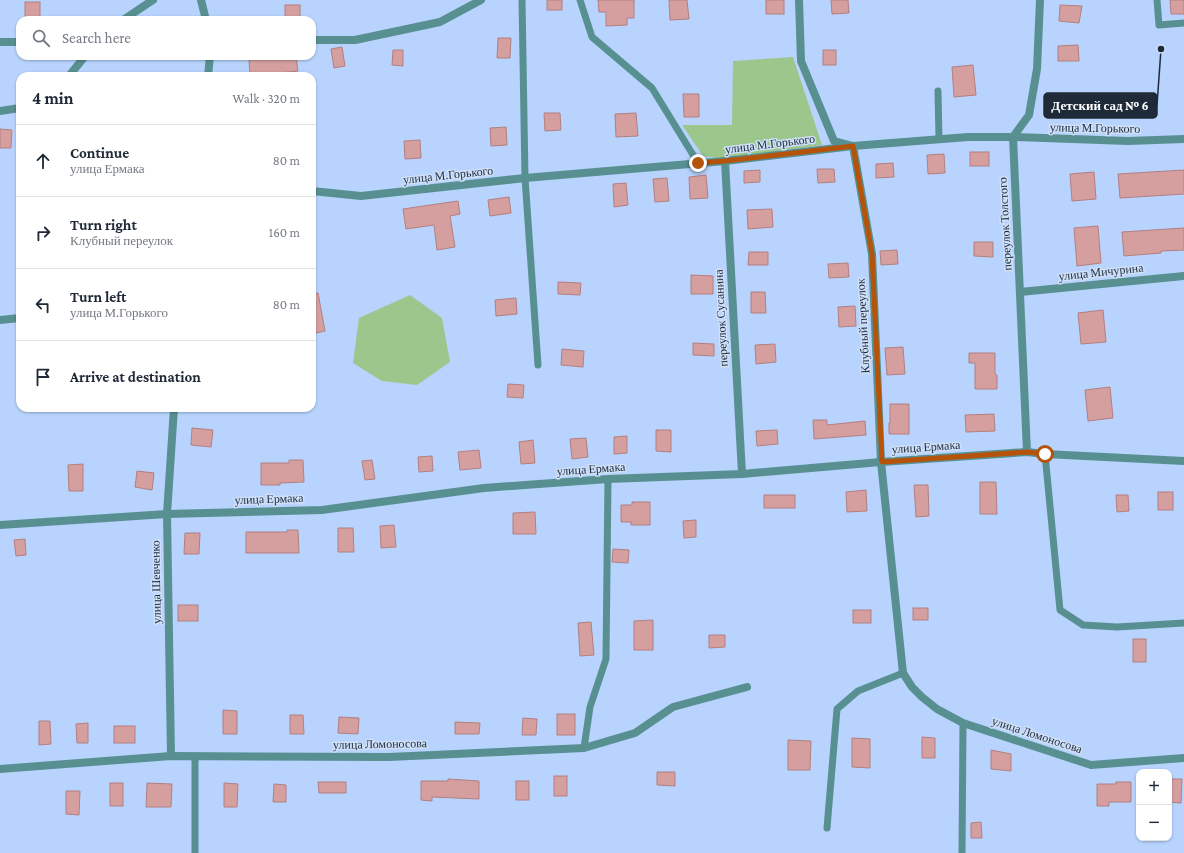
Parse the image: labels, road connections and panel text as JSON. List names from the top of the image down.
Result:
{
  "streets": {
    "street": [
      "улица М.Горького",
      "переулок Толстого",
      "улица Мичурина",
      "переулок Сусанина",
      "Клубный переулок",
      "улица Ермака",
      "улица Шевченко",
      "улица Ломоносова"
    ]
  },
  "crossings": [
    ["улица М.Горького", "переулок Толстого"],
    ["улица М.Горького", "переулок Сусанина"],
    ["улица М.Горького", "Клубный переулок"],
    ["переулок Толстого", "улица Мичурина"],
    ["переулок Толстого", "улица Ермака"],
    ["переулок Сусанина", "улица Ермака"],
    ["Клубный переулок", "улица Ермака"],
    ["Клубный переулок", "улица Ломоносова"],
    ["улица Ермака", "улица Шевченко"],
    ["улица Шевченко", "улица Ломоносова"]
  ],
  "places": ["Детский сад № 6"],
  "page": {
    "search": "Search here",
    "heading": ["4 min", "Walk · 320 m"],
    "list": [
      ["Continue", "улица Ермака", "80 m"],
      ["Turn right", "Клубный переулок", "160 m"],
      ["Turn left", "улица М.Горького", "80 m"],
      "Arrive at destination"
    ],
    "map_buttons": ["+", "−"]
  }
}
